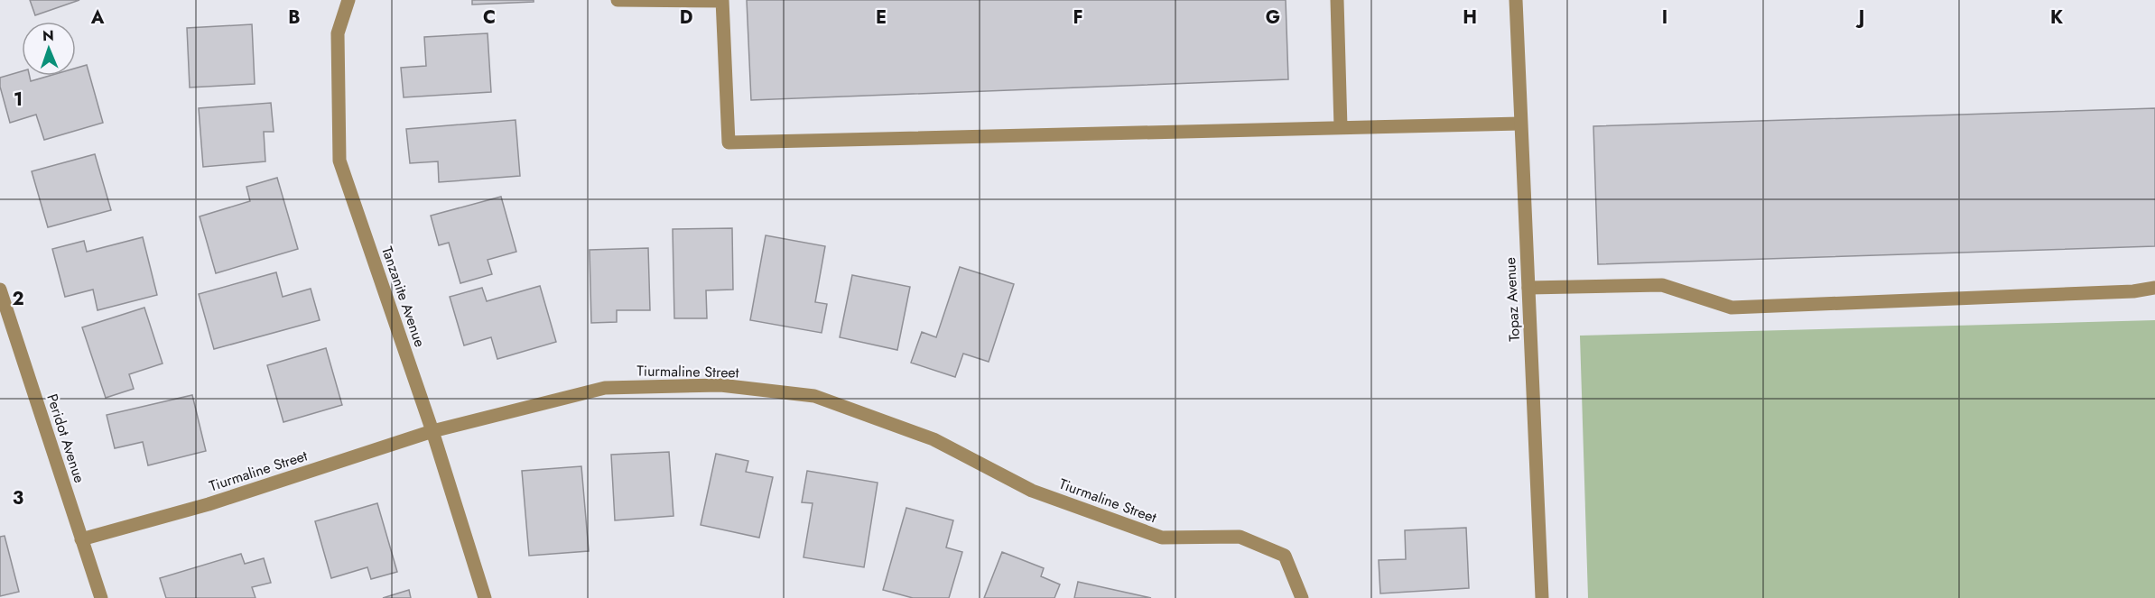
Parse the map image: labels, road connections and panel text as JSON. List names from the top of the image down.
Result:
{
  "streets": {
    "street": [
      "Tanzanite Avenue",
      "Topaz Avenue",
      "Tiurmaline Street",
      "Peridot Avenue"
    ]
  },
  "crossings": [
    ["Tanzanite Avenue", "Tiurmaline Street"],
    ["Tiurmaline Street", "Peridot Avenue"]
  ],
  "north": "top",
  "grid": {
    "columns": [
      "A",
      "B",
      "C",
      "D",
      "E",
      "F",
      "G",
      "H",
      "I",
      "J",
      "K"
    ],
    "rows": ["1", "2", "3"]
  }
}
